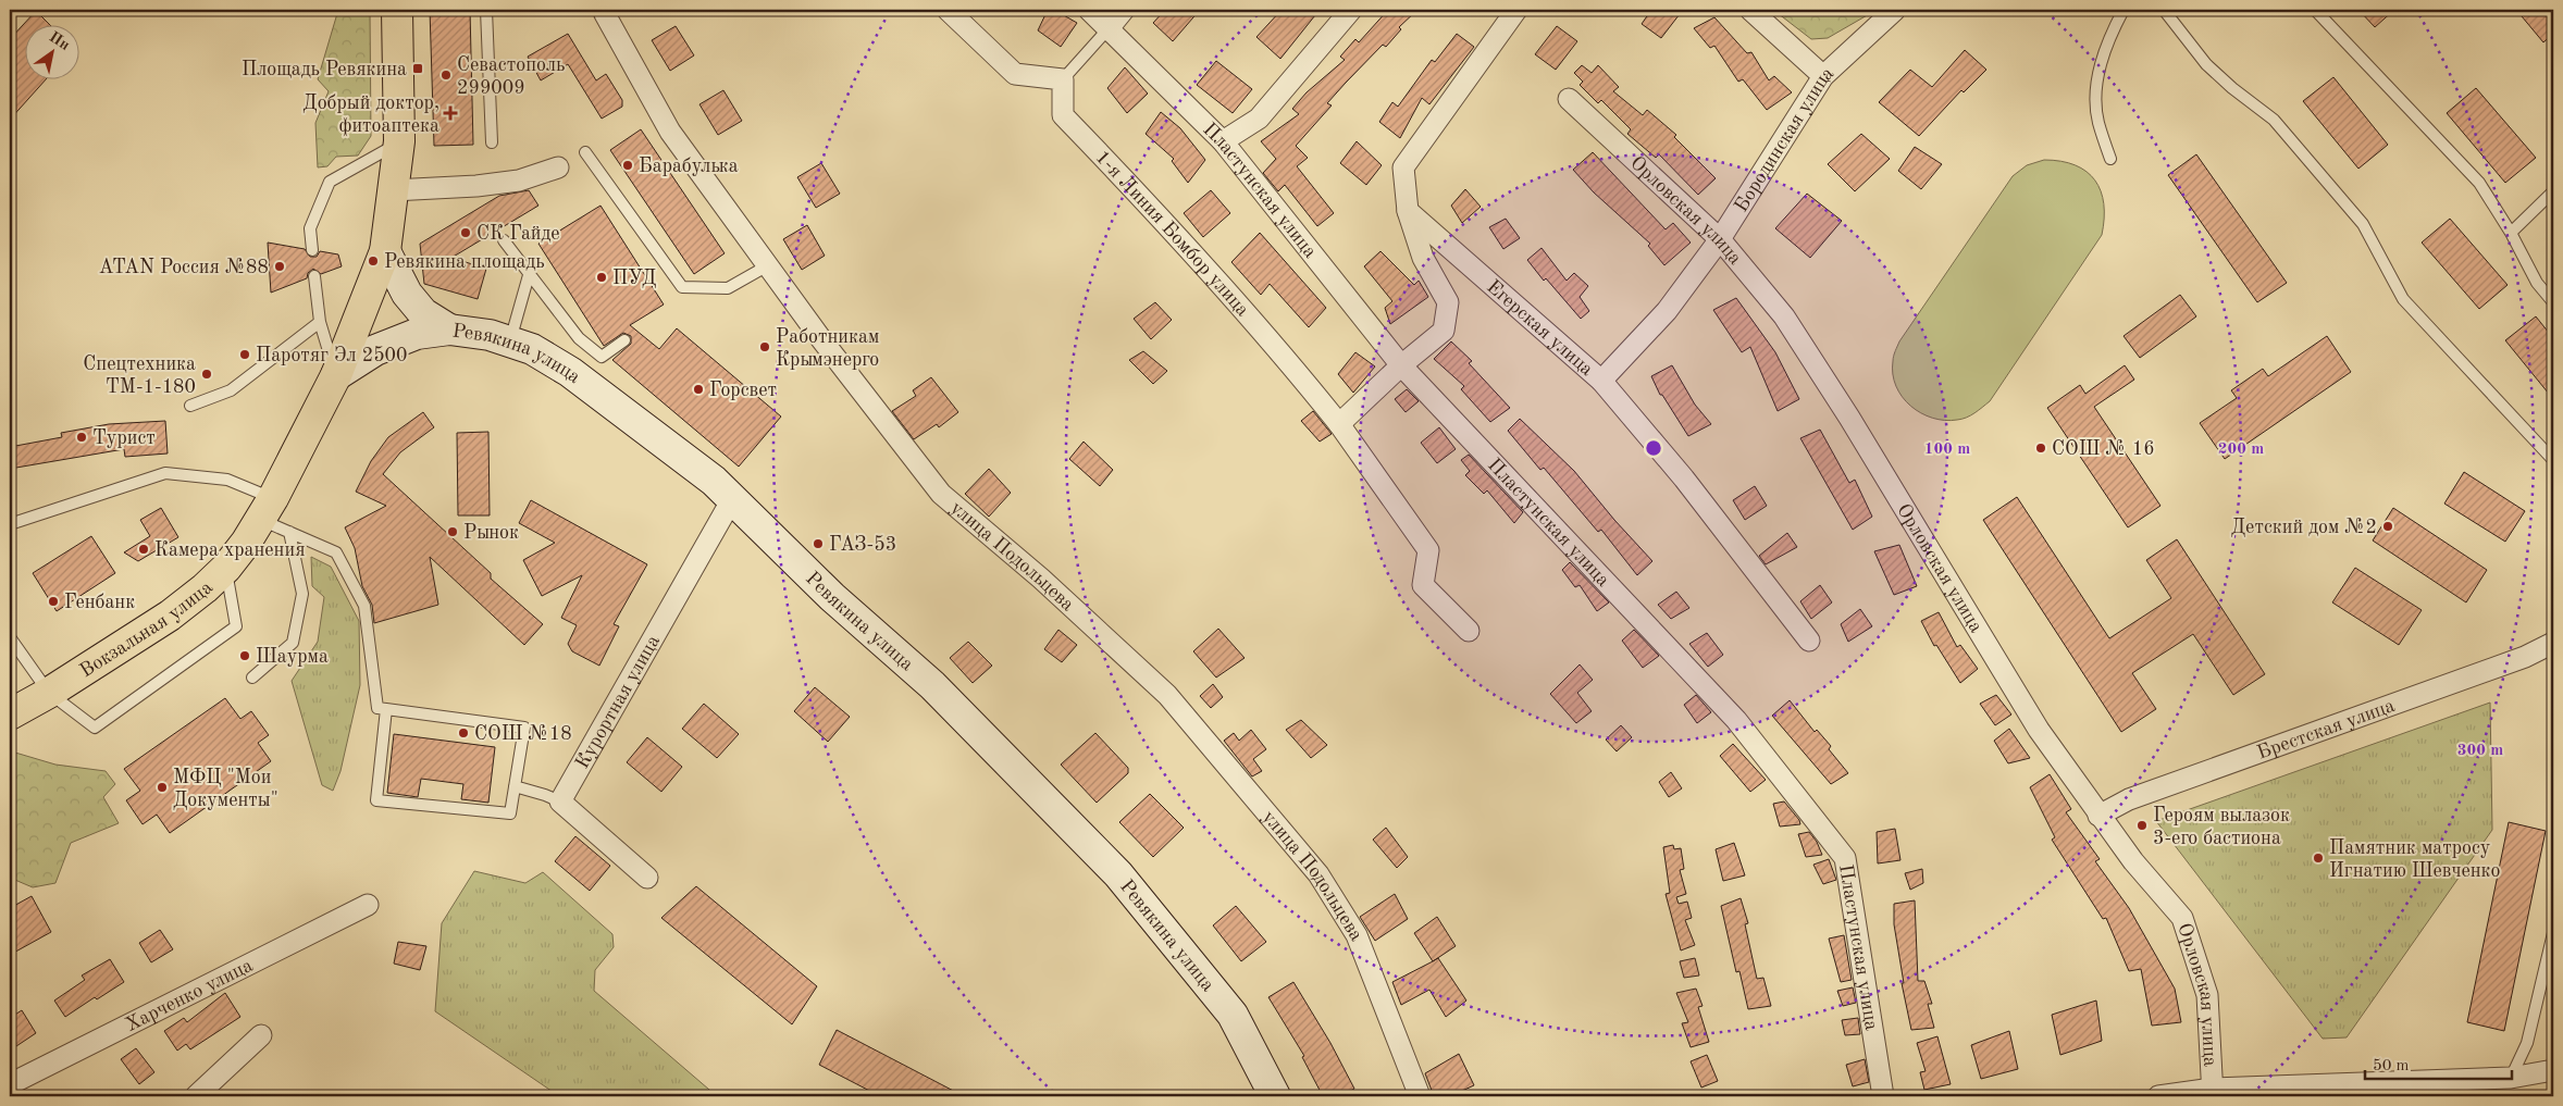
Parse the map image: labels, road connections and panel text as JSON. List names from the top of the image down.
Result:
{
  "streets": {
    "main road": ["Ревякина улица", "Вокзальная улица"],
    "street": [
      "Бородинская улица",
      "Пластунская улица",
      "Орловская улица",
      "1-я Линия Бомбор улица",
      "Егерская улица",
      "улица Подольцева",
      "Курортная улица",
      "Брестская улица",
      "Харченко улица"
    ]
  },
  "crossings": [
    ["Бородинская улица", "Орловская улица"],
    ["Бородинская улица", "Егерская улица"],
    ["Орловская улица", "Брестская улица"],
    ["Ревякина улица", "Вокзальная улица"],
    ["Ревякина улица", "Курортная улица"]
  ],
  "places": {
    "transit": ["Площадь Ревякина"],
    "other": [
      "Севастополь 299009",
      "Барабулька",
      "СК Гайде",
      "Ревякина площадь",
      "ATAN Россия №88",
      "ПУД",
      "Работникам Крымэнерго",
      "Паротяг Эл 2500",
      "Спецтехника ТМ-1-180",
      "Горсвет",
      "Турист",
      "СОШ № 16",
      "Детский дом №2",
      "Рынок",
      "ГАЗ-53",
      "Камера хранения",
      "Генбанк",
      "Шаурма",
      "СОШ №18",
      "МФЦ \"Мои Документы\"",
      "Героям вылазок 3-его бастиона",
      "Памятник матросу Игнатию Шевченко"
    ],
    "health": ["Добрый доктор, фитоаптека"]
  },
  "scale_bar": "50 m",
  "north": "top right",
  "rings": ["100 m", "200 m", "300 m"]
}
